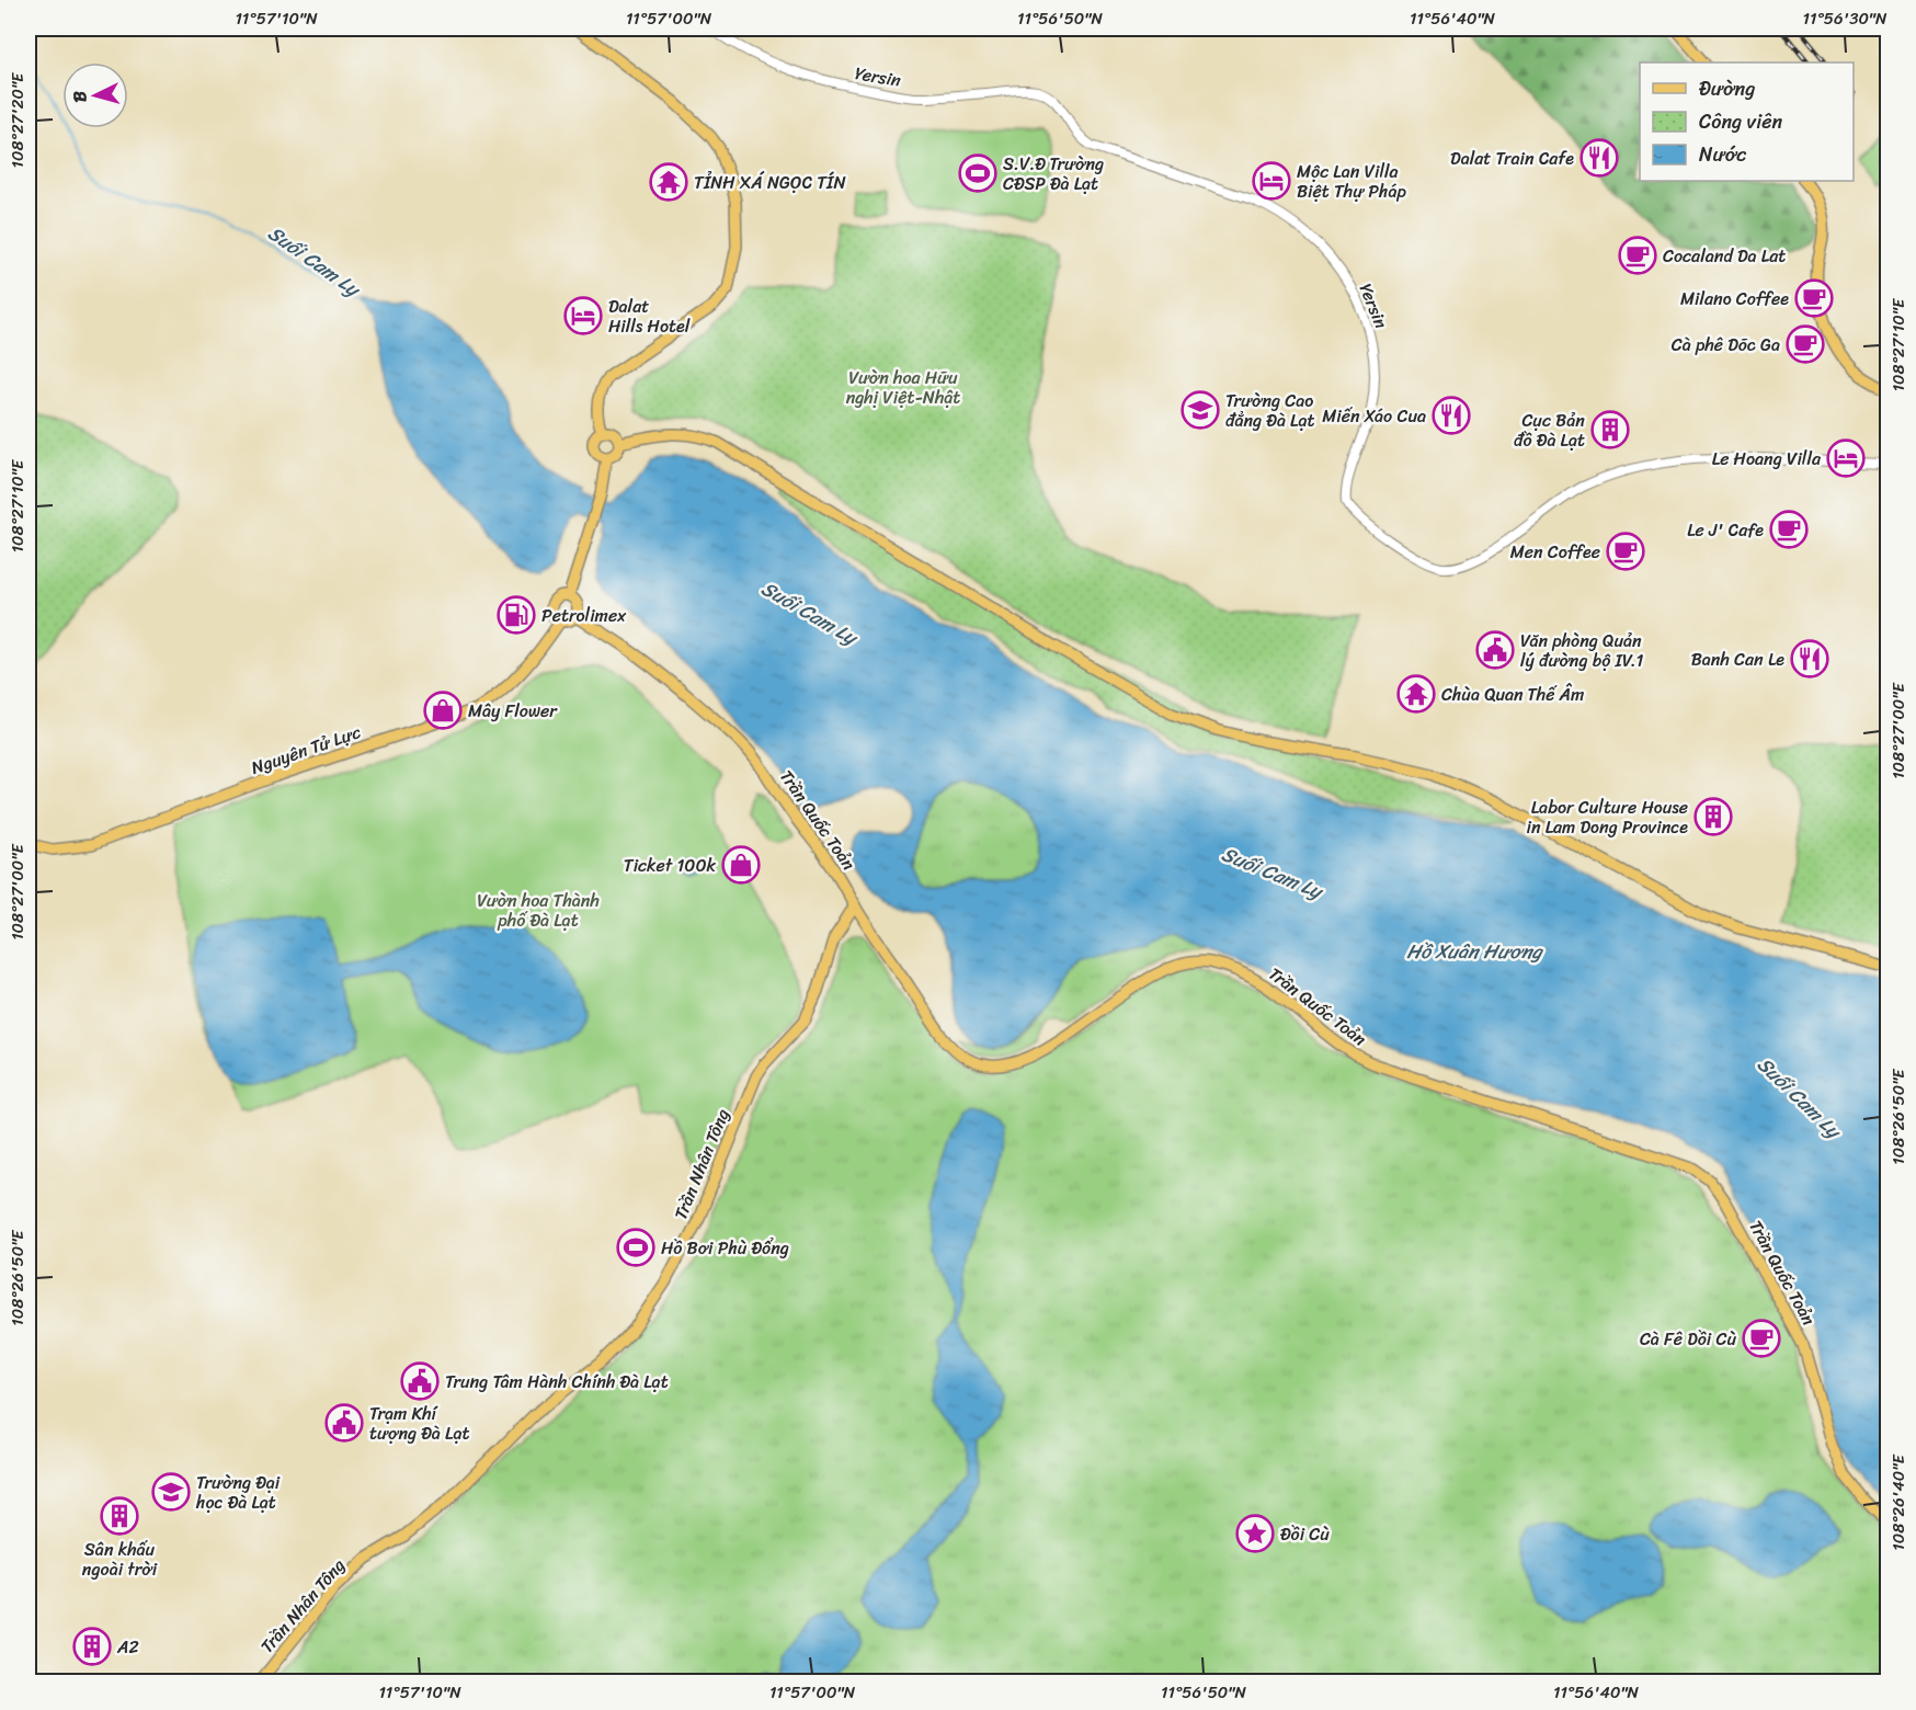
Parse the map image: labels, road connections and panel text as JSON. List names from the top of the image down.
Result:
{
  "streets": {
    "main road": ["Nguyên Tử Lực", "Trần Quốc Toản", "Trần Nhân Tông"],
    "street": ["Yersin"]
  },
  "crossings": [
    ["Nguyên Tử Lực", "Trần Quốc Toản"],
    ["Trần Quốc Toản", "Trần Nhân Tông"]
  ],
  "water": ["Suối Cam Ly", "Hồ Xuân Hương"],
  "parks": ["Vườn hoa Hữu nghị Việt-Nhật", "Vườn hoa Thành phố Đà Lạt"],
  "places": {
    "restaurant": ["Dalat Train Cafe", "Miến Xáo Cua", "Banh Can Le"],
    "sports": ["S.V.Đ Trường CĐSP Đà Lạt", "Hồ Bơi Phù Đổng"],
    "hotel": ["Mộc Lan Villa Biệt Thự Pháp", "Dalat Hills Hotel", "Le Hoang Villa"],
    "temple": ["TỈNH XÁ NGỌC TÍN", "Chùa Quan Thế Âm"],
    "cafe": [
      "Cocaland Da Lat",
      "Milano Coffee",
      "Cà phê Dõc Ga",
      "Le J' Cafe",
      "Men Coffee",
      "Cà Fê Dồi Cù"
    ],
    "school or university": ["Trường Cao đẳng Đà Lạt", "Trường Đại học Đà Lạt"],
    "building": [
      "Cục Bản đồ Đà Lạt",
      "Labor Culture House in Lam Dong Province",
      "Sân khấu ngoài trời",
      "A2"
    ],
    "fuel station": ["Petrolimex"],
    "public building": ["Văn phòng Quản lý đường bộ IV.1", "Trung Tâm Hành Chính Đà Lạt", "Trạm Khí tượng Đà Lạt"],
    "shop": ["Mây Flower", "Ticket 100k"],
    "place": ["Đồi Cù"]
  },
  "legend": ["Đường", "Công viên", "Nước"],
  "north": "left",
  "coordinates": [
    "11°57'10\"N",
    "11°57'00\"N",
    "11°56'50\"N",
    "11°56'40\"N",
    "11°56'30\"N",
    "108°27'20\"E",
    "108°27'10\"E",
    "108°27'00\"E",
    "108°26'50\"E",
    "108°26'40\"E"
  ]
}
